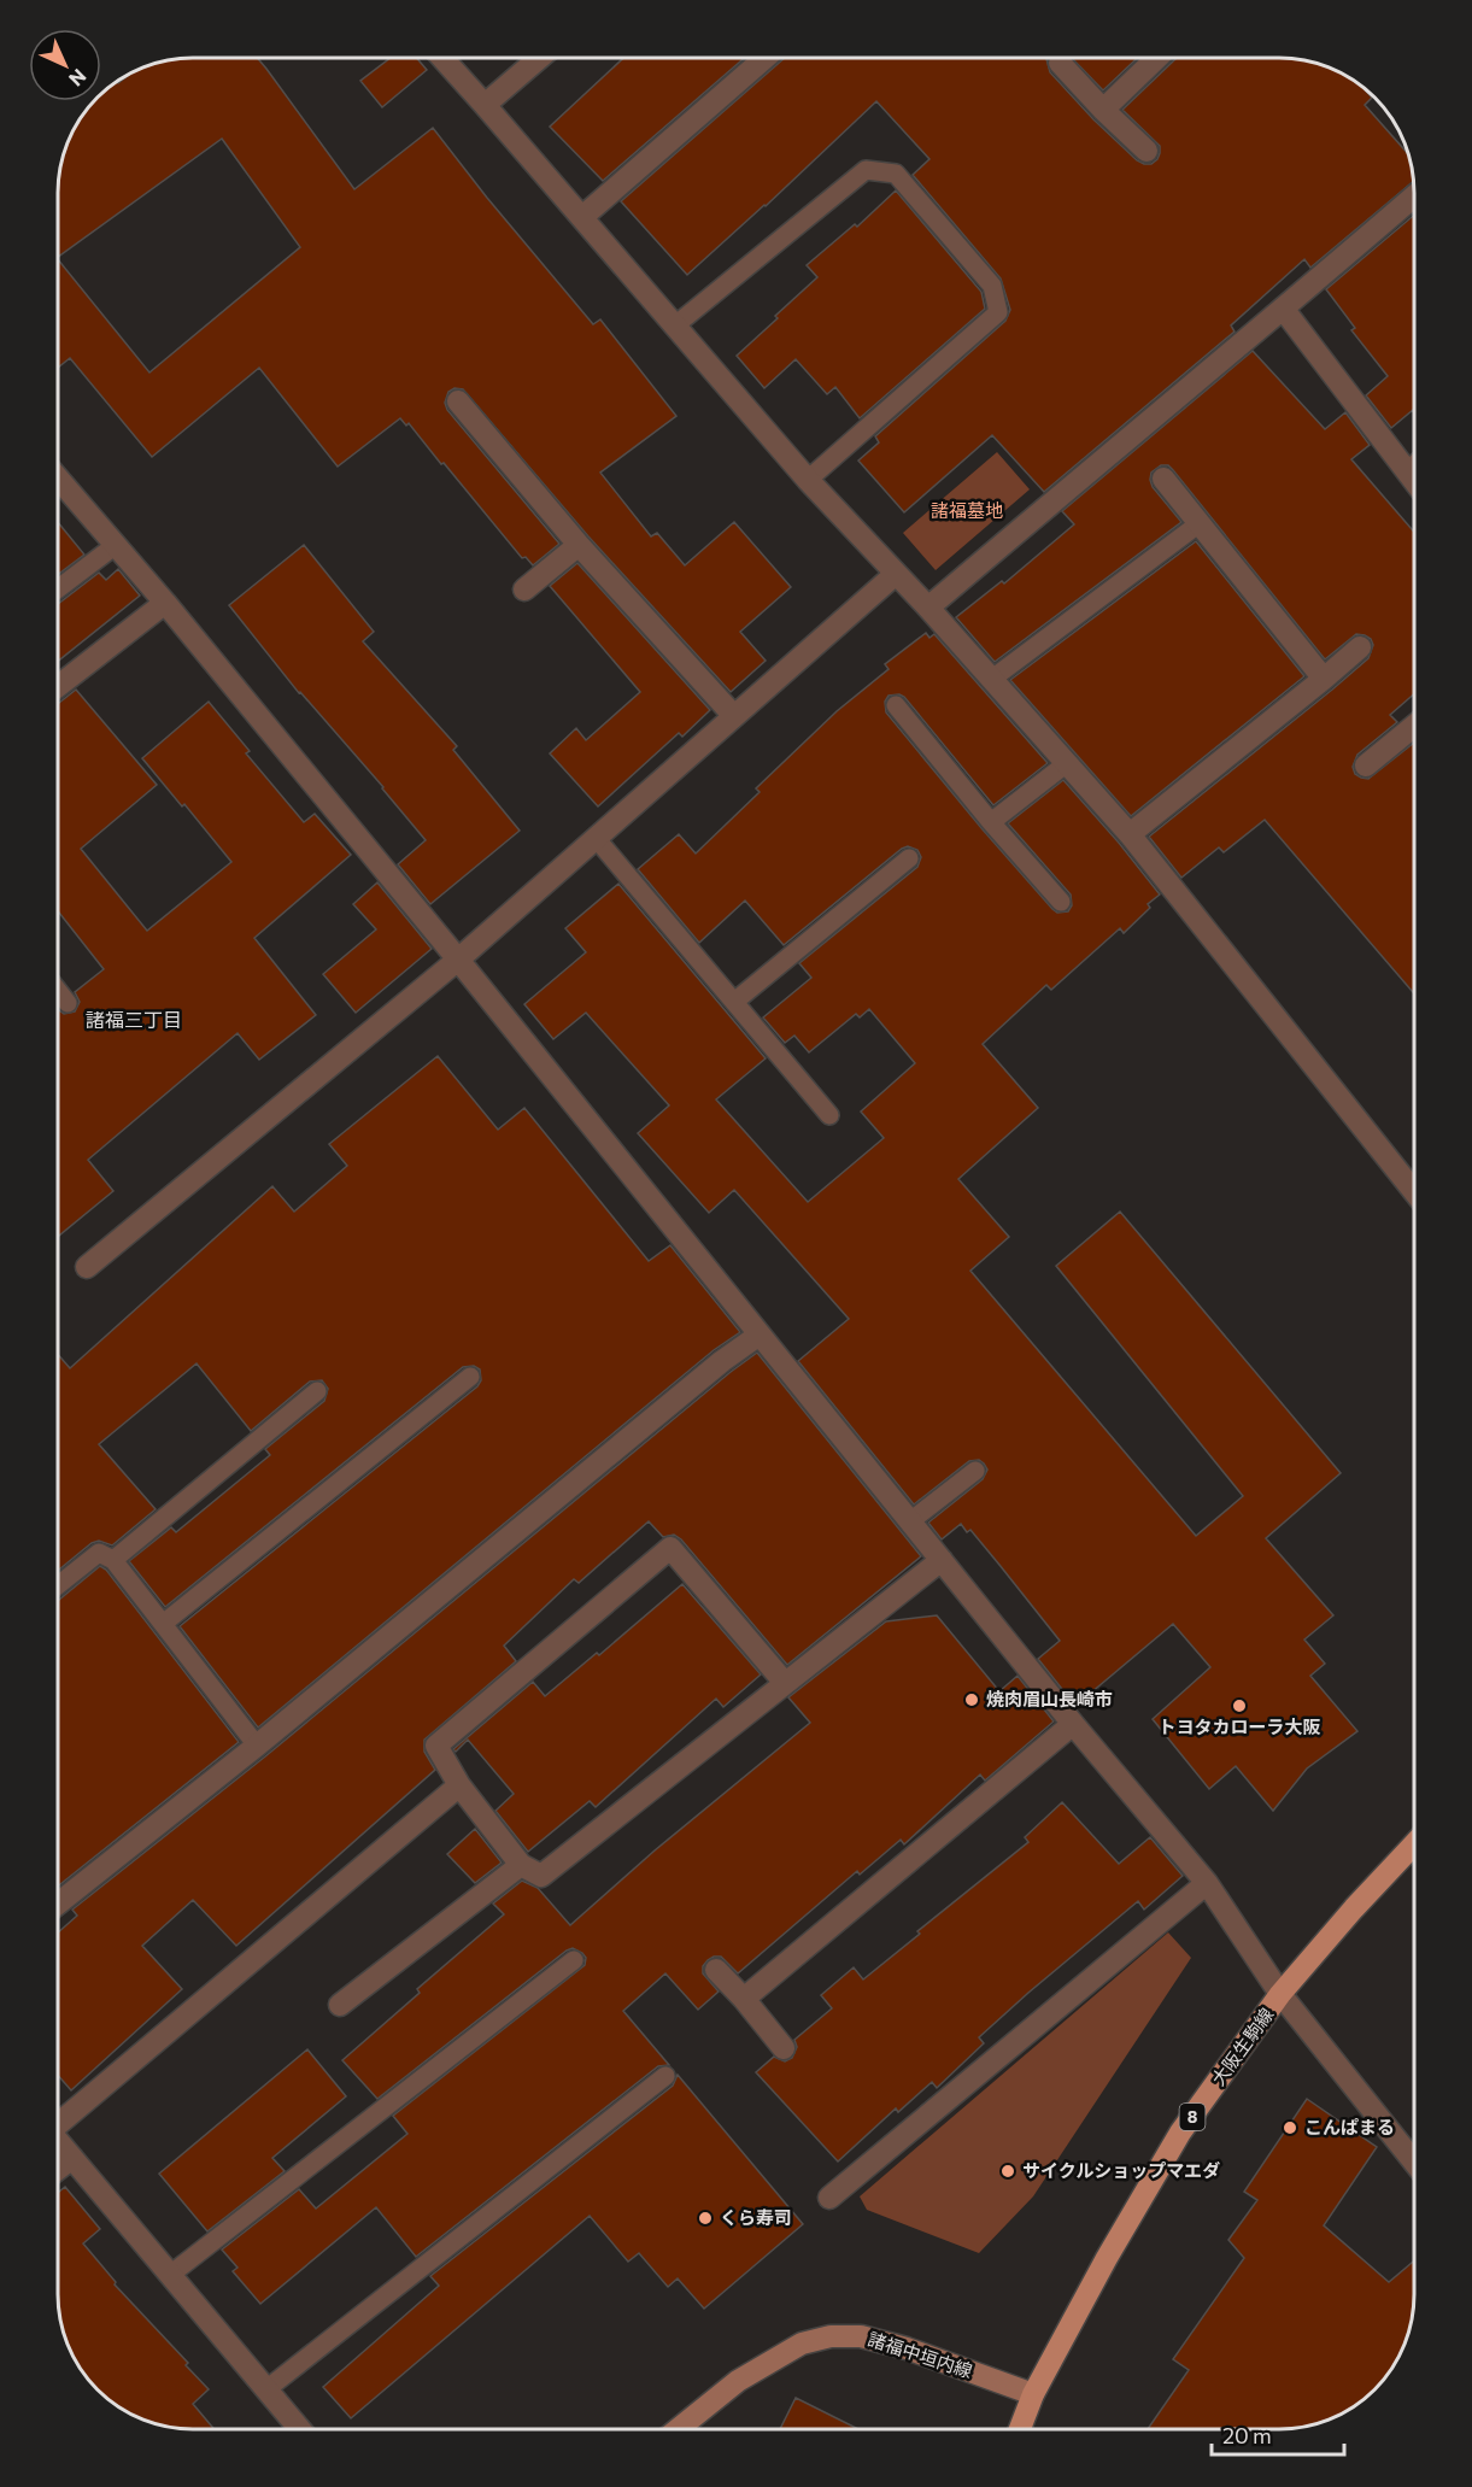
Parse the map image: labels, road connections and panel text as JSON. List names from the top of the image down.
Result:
{
  "streets": {
    "main road": ["大阪生駒線", "8"],
    "street": ["諸福中垣内線"]
  },
  "crossings": [
    ["大阪生駒線", "諸福中垣内線"]
  ],
  "districts": ["諸福三丁目"],
  "parks": ["諸福墓地"],
  "places": [
    "焼肉眉山長崎市",
    "トヨタカローラ大阪",
    "こんぱまる",
    "サイクルショップマエダ",
    "くら寿司"
  ],
  "scale_bar": "20 m",
  "north": "bottom right"
}
